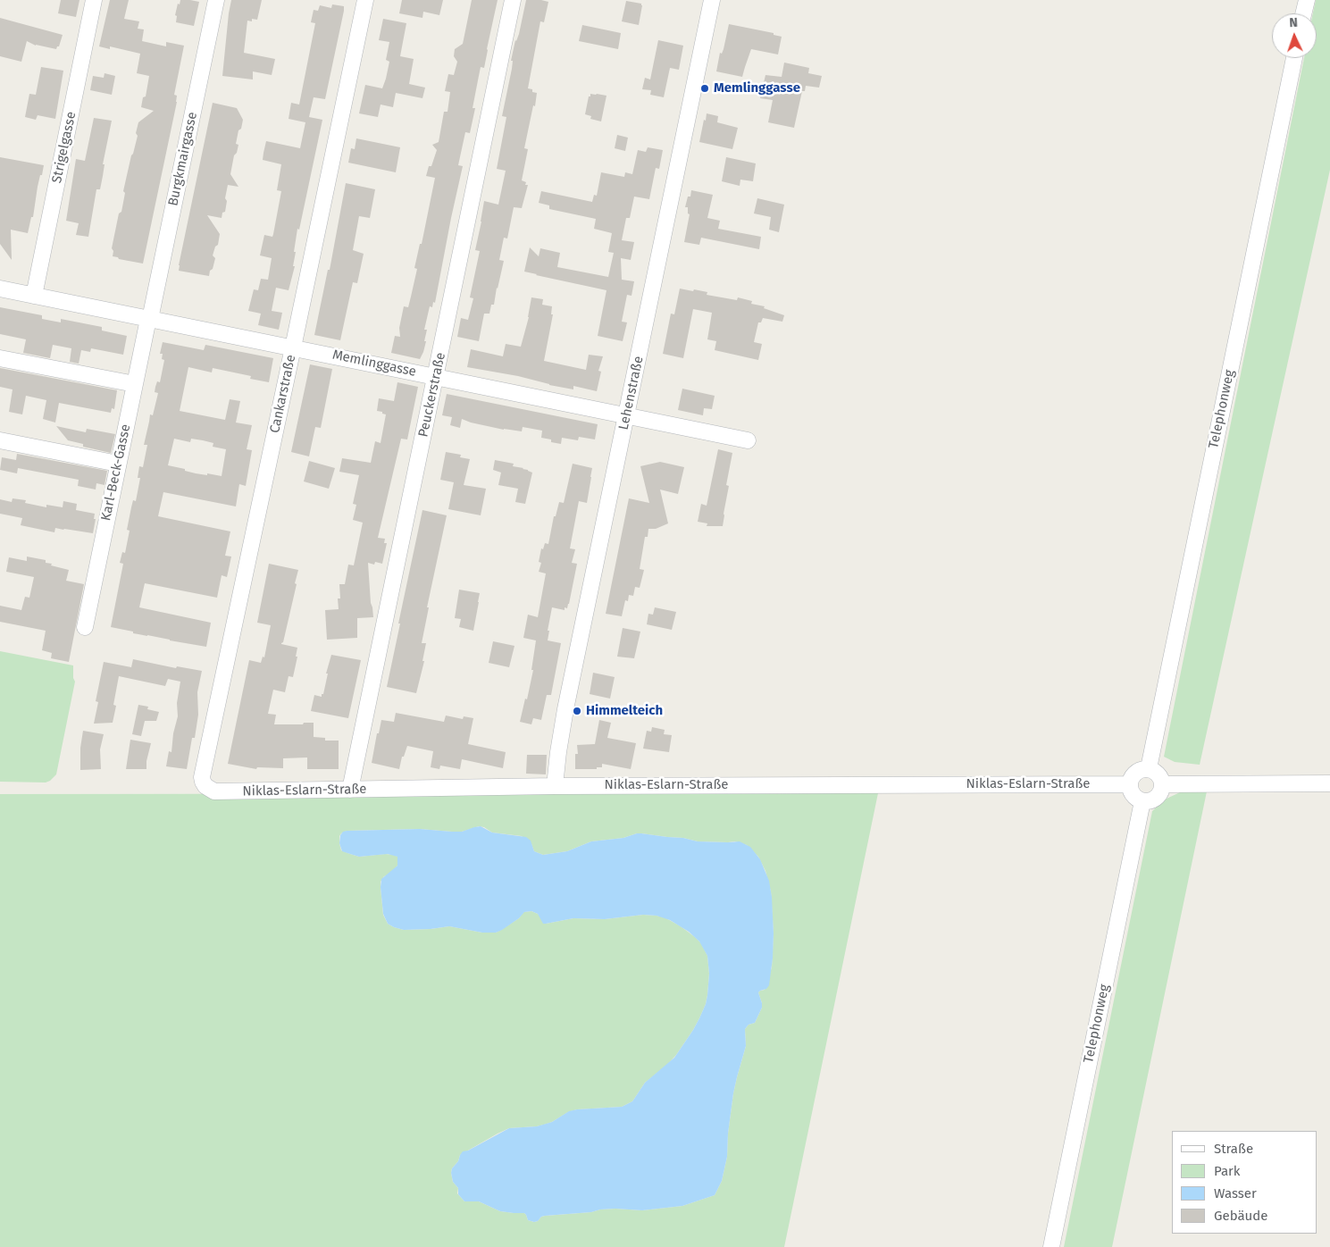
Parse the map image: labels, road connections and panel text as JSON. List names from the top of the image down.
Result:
{
  "streets": {
    "street": [
      "Strigelgasse",
      "Burgkmairgasse",
      "Memlinggasse",
      "Lehenstraße",
      "Cankarstraße",
      "Peuckerstraße",
      "Telephonweg",
      "Karl-Beck-Gasse",
      "Niklas-Eslarn-Straße"
    ]
  },
  "crossings": [
    ["Strigelgasse", "Memlinggasse"],
    ["Burgkmairgasse", "Memlinggasse"],
    ["Burgkmairgasse", "Karl-Beck-Gasse"],
    ["Memlinggasse", "Lehenstraße"],
    ["Memlinggasse", "Cankarstraße"],
    ["Memlinggasse", "Peuckerstraße"],
    ["Memlinggasse", "Karl-Beck-Gasse"],
    ["Lehenstraße", "Niklas-Eslarn-Straße"],
    ["Cankarstraße", "Niklas-Eslarn-Straße"],
    ["Peuckerstraße", "Niklas-Eslarn-Straße"],
    ["Telephonweg", "Niklas-Eslarn-Straße"]
  ],
  "places": ["Memlinggasse", "Himmelteich"],
  "legend": [
    "Straße",
    "Park",
    "Wasser",
    "Gebäude"
  ],
  "north": "top"
}
